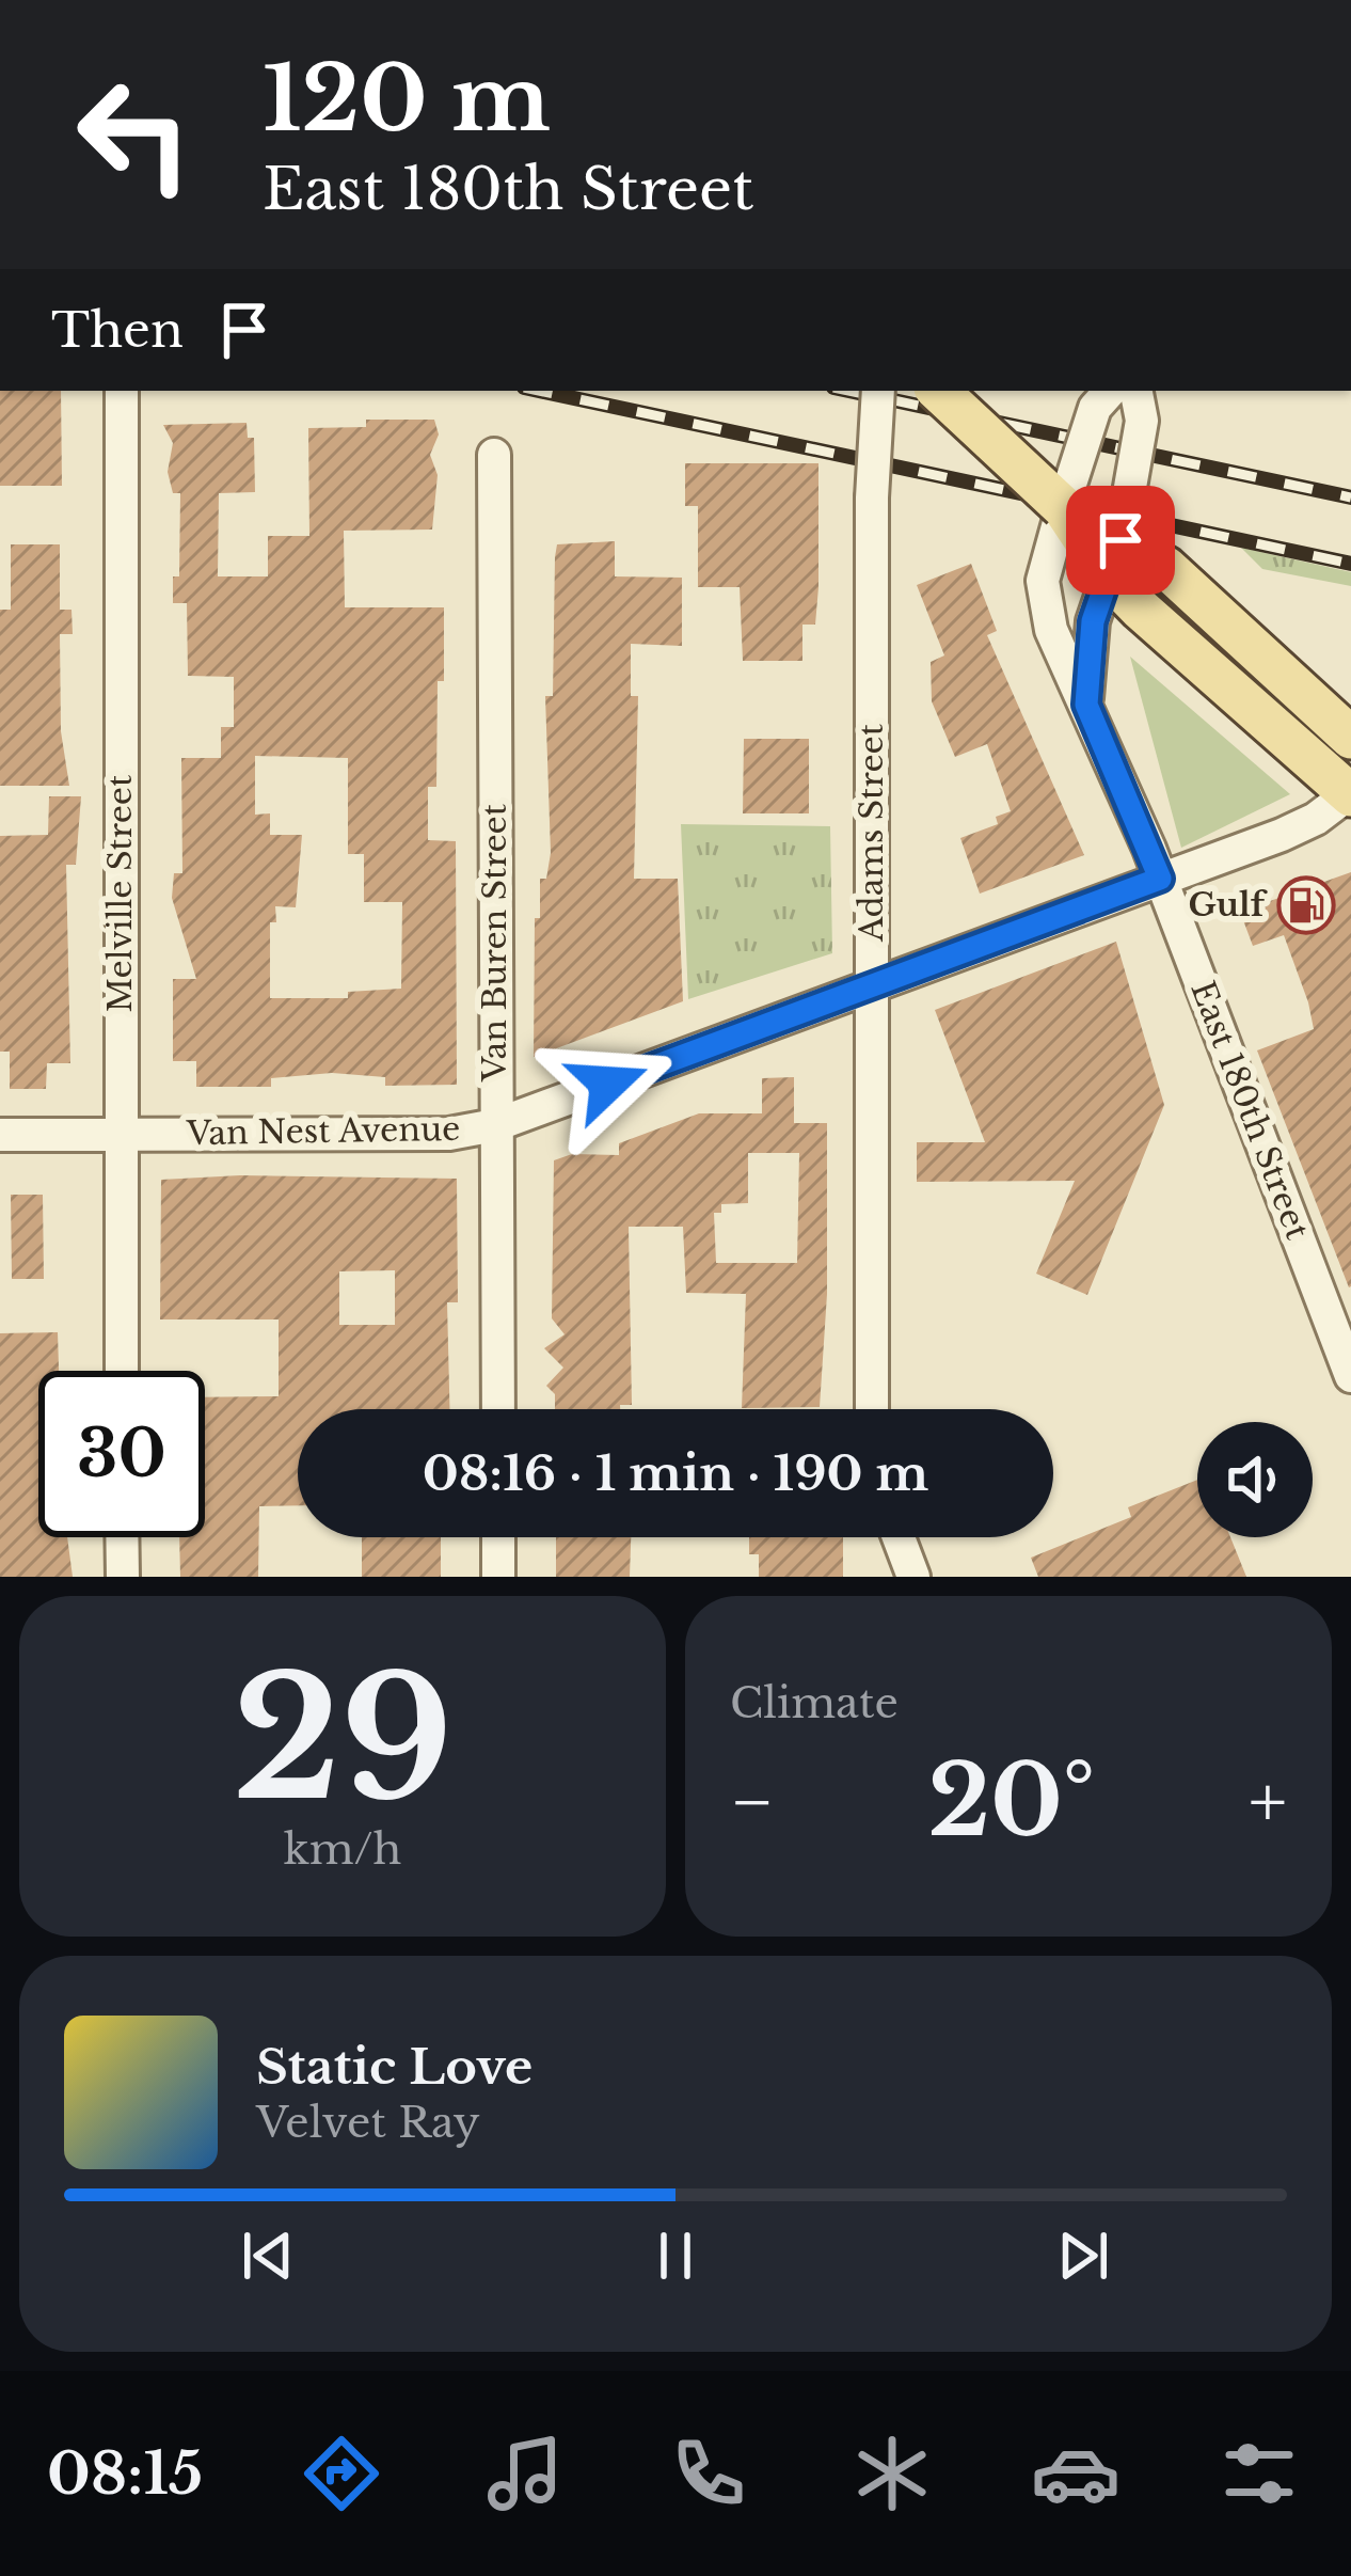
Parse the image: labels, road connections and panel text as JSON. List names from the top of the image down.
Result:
{
  "streets": {
    "street": [
      "Adams Street",
      "Melville Street",
      "Van Buren Street",
      "East 180th Street",
      "Van Nest Avenue"
    ]
  },
  "crossings": [
    ["Adams Street", "Van Nest Avenue"],
    ["Melville Street", "Van Nest Avenue"],
    ["Van Buren Street", "Van Nest Avenue"],
    ["East 180th Street", "Van Nest Avenue"]
  ],
  "places": {
    "fuel station": ["Gulf"]
  },
  "page": {
    "turn": ["120 m", "East 180th Street"],
    "then": "Then",
    "limit": "30",
    "trip": "08:16 · 1 min · 190 m",
    "tile": [
      ["29", "km/h"],
      "Climate"
    ],
    "heat": ["−", "20°", "+"],
    "song": ["Static Love", "Velvet Ray"],
    "tabs": "08:15"
  }
}
